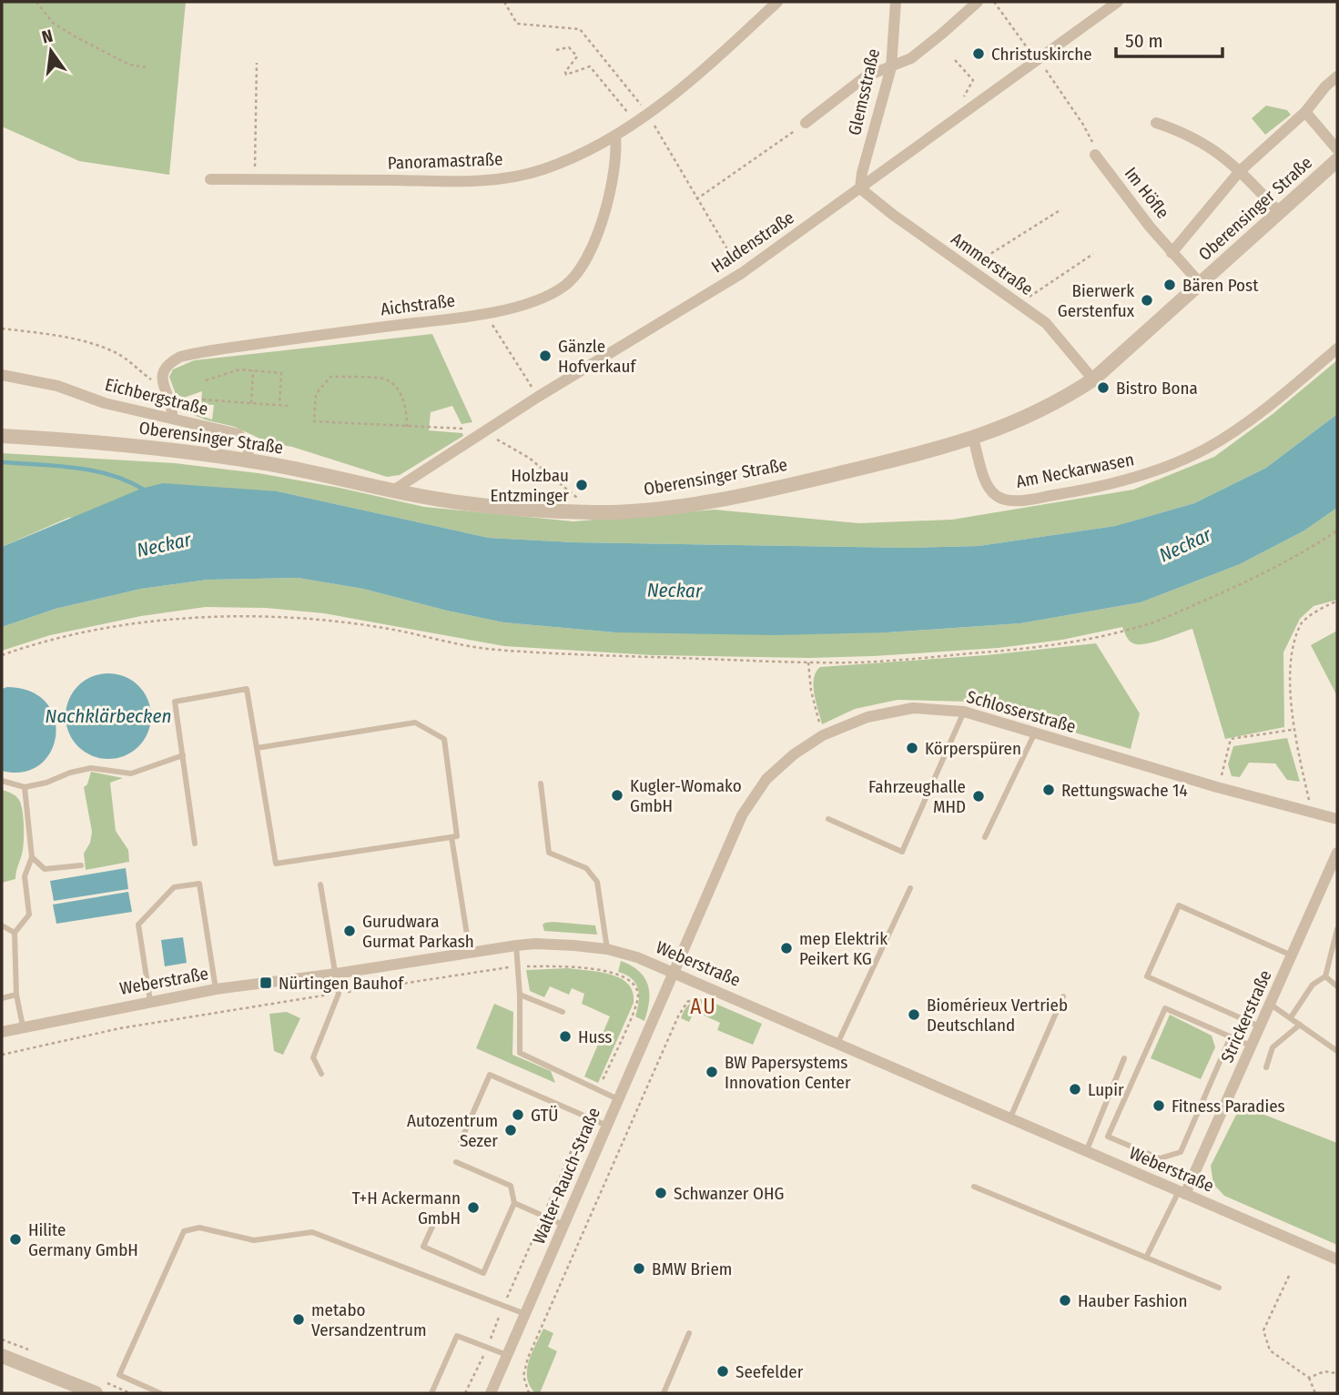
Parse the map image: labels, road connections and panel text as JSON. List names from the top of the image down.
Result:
{
  "streets": {
    "street": [
      "Glemsstraße",
      "Panoramastraße",
      "Im Höfle",
      "Oberensinger Straße",
      "Haldenstraße",
      "Ammerstraße",
      "Aichstraße",
      "Eichbergstraße",
      "Am Neckarwasen",
      "Schlosserstraße",
      "Weberstraße",
      "Strickerstraße",
      "Walter-Rauch-Straße"
    ]
  },
  "crossings": [
    ["Glemsstraße", "Haldenstraße"],
    ["Glemsstraße", "Ammerstraße"],
    ["Panoramastraße", "Aichstraße"],
    ["Im Höfle", "Oberensinger Straße"],
    ["Oberensinger Straße", "Haldenstraße"],
    ["Oberensinger Straße", "Ammerstraße"],
    ["Oberensinger Straße", "Eichbergstraße"],
    ["Oberensinger Straße", "Am Neckarwasen"],
    ["Haldenstraße", "Ammerstraße"],
    ["Schlosserstraße", "Weberstraße"],
    ["Schlosserstraße", "Walter-Rauch-Straße"],
    ["Weberstraße", "Strickerstraße"],
    ["Weberstraße", "Walter-Rauch-Straße"]
  ],
  "districts": ["AU"],
  "water": ["Neckar", "Nachklärbecken"],
  "places": {
    "other": [
      "Christuskirche",
      "Bären Post",
      "Bierwerk Gerstenfux",
      "Gänzle Hofverkauf",
      "Bistro Bona",
      "Holzbau Entzminger",
      "Körperspüren",
      "Rettungswache 14",
      "Kugler-Womako GmbH",
      "Fahrzeughalle MHD",
      "Gurudwara Gurmat Parkash",
      "mep Elektrik Peikert KG",
      "Biomérieux Vertrieb Deutschland",
      "Huss",
      "BW Papersystems Innovation Center",
      "Lupir",
      "Fitness Paradies",
      "GTÜ",
      "Autozentrum Sezer",
      "Schwanzer OHG",
      "T+H Ackermann GmbH",
      "Hilite Germany GmbH",
      "BMW Briem",
      "Hauber Fashion",
      "metabo Versandzentrum",
      "Seefelder"
    ],
    "transit": ["Nürtingen Bauhof"]
  },
  "scale_bar": "50 m",
  "north": "top"
}
